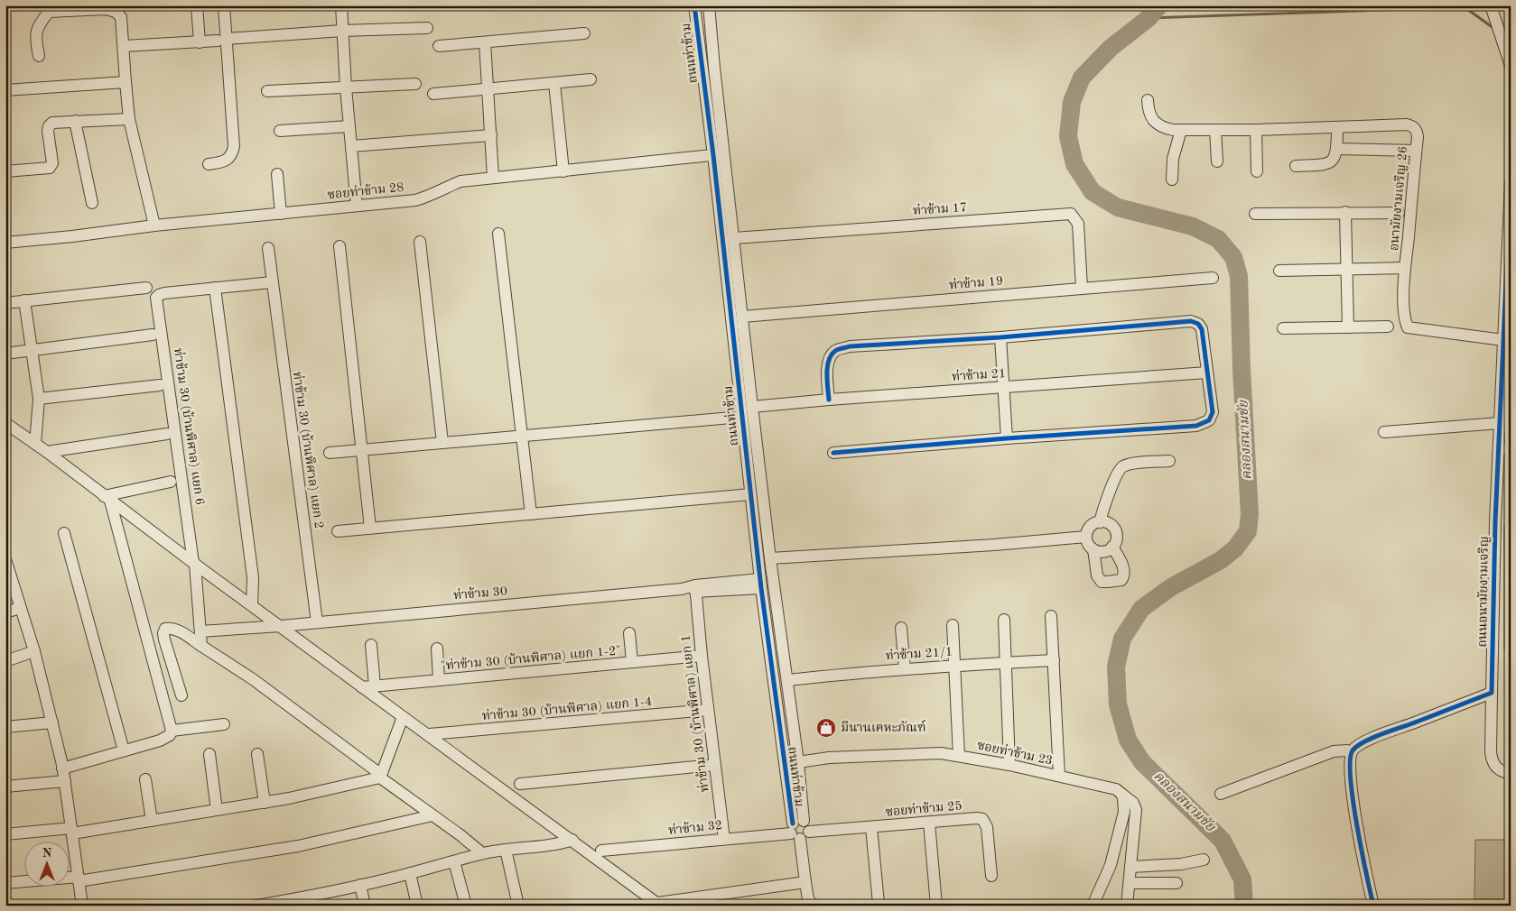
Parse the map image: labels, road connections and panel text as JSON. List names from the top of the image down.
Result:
{
  "streets": {
    "street": [
      "ถนนท่าข้าม",
      "ซอยท่าข้าม 28",
      "อนามัยงามเจริญ 26",
      "ท่าข้าม 17",
      "ท่าข้าม 19",
      "ท่าข้าม 21",
      "ท่าข้าม 30 (บ้านพิศาล) แยก 6",
      "ท่าข้าม 30 (บ้านพิศาล) แยก 2",
      "ถนนอนามัยงามเจริญ",
      "ท่าข้าม 30",
      "ท่าข้าม 21/1",
      "\"ท่าข้าม 30 (บ้านพิศาล) แยก 1-2\"",
      "ท่าข้าม 30 (บ้านพิศาล) แยก 1-4",
      "ท่าข้าม 30 (บ้านพิศาล) แยก 1",
      "ซอยท่าข้าม 23",
      "ซอยท่าข้าม 25",
      "ท่าข้าม 32"
    ]
  },
  "crossings": [
    ["ถนนท่าข้าม", "ซอยท่าข้าม 28"],
    ["ถนนท่าข้าม", "ท่าข้าม 17"],
    ["ถนนท่าข้าม", "ท่าข้าม 19"],
    ["ถนนท่าข้าม", "ท่าข้าม 21"],
    ["ถนนท่าข้าม", "ท่าข้าม 30"],
    ["ถนนท่าข้าม", "ท่าข้าม 21/1"],
    ["ถนนท่าข้าม", "ซอยท่าข้าม 23"],
    ["ถนนท่าข้าม", "ซอยท่าข้าม 25"],
    ["ถนนท่าข้าม", "ท่าข้าม 32"],
    ["อนามัยงามเจริญ 26", "ถนนอนามัยงามเจริญ"],
    ["ท่าข้าม 17", "ท่าข้าม 19"],
    ["ท่าข้าม 30 (บ้านพิศาล) แยก 6", "ท่าข้าม 30"],
    ["ท่าข้าม 30 (บ้านพิศาล) แยก 2", "ท่าข้าม 30"],
    ["ท่าข้าม 30", "ท่าข้าม 30 (บ้านพิศาล) แยก 1"],
    ["\"ท่าข้าม 30 (บ้านพิศาล) แยก 1-2\"", "ท่าข้าม 30 (บ้านพิศาล) แยก 1"],
    ["ท่าข้าม 30 (บ้านพิศาล) แยก 1-4", "ท่าข้าม 30 (บ้านพิศาล) แยก 1"],
    ["ท่าข้าม 30 (บ้านพิศาล) แยก 1", "ท่าข้าม 32"],
    ["ซอยท่าข้าม 25", "ท่าข้าม 32"]
  ],
  "water": ["คลองสนามชัย"],
  "places": {
    "shop": ["มีนานเคหะภัณฑ์"]
  },
  "north": "top"
}
